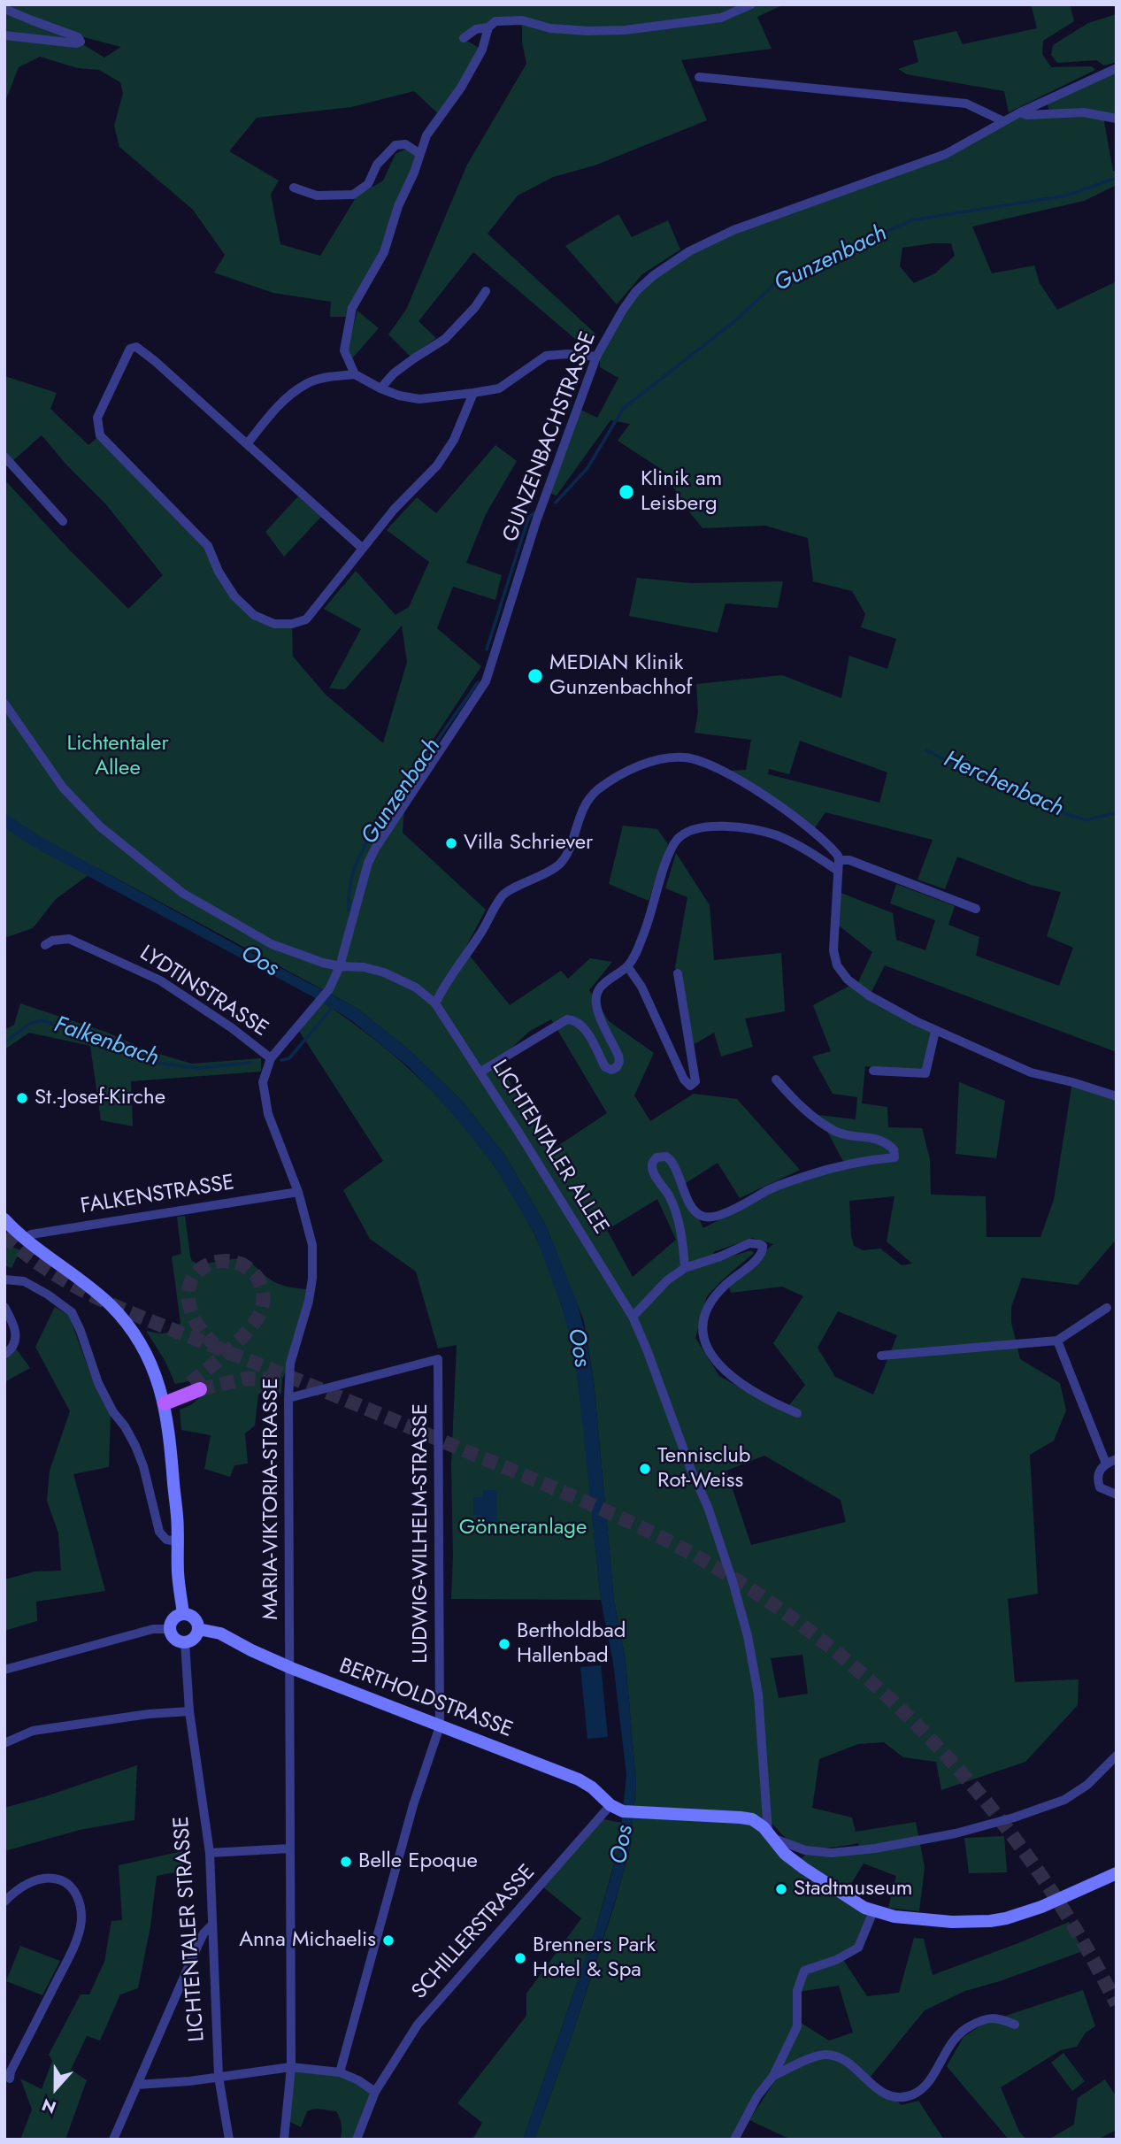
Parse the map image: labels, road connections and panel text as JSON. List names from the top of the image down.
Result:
{
  "streets": {
    "main road": ["BERTHOLDSTRASSE"],
    "street": [
      "GUNZENBACHSTRASSE",
      "LYDTINSTRASSE",
      "LICHTENTALER ALLEE",
      "FALKENSTRASSE",
      "MARIA-VIKTORIA-STRASSE",
      "LUDWIG-WILHELM-STRASSE",
      "LICHTENTALER STRASSE",
      "SCHILLERSTRASSE"
    ]
  },
  "crossings": [
    ["GUNZENBACHSTRASSE", "LICHTENTALER ALLEE"],
    ["GUNZENBACHSTRASSE", "MARIA-VIKTORIA-STRASSE"],
    ["LYDTINSTRASSE", "MARIA-VIKTORIA-STRASSE"],
    ["LICHTENTALER ALLEE", "MARIA-VIKTORIA-STRASSE"],
    ["LICHTENTALER ALLEE", "BERTHOLDSTRASSE"],
    ["FALKENSTRASSE", "MARIA-VIKTORIA-STRASSE"],
    ["MARIA-VIKTORIA-STRASSE", "LUDWIG-WILHELM-STRASSE"],
    ["MARIA-VIKTORIA-STRASSE", "BERTHOLDSTRASSE"],
    ["LUDWIG-WILHELM-STRASSE", "BERTHOLDSTRASSE"],
    ["BERTHOLDSTRASSE", "LICHTENTALER STRASSE"],
    ["BERTHOLDSTRASSE", "SCHILLERSTRASSE"]
  ],
  "water": [
    "Gunzenbach",
    "Herchenbach",
    "Oos",
    "Falkenbach"
  ],
  "parks": ["Lichtentaler Allee", "Gönneranlage"],
  "places": [
    "Klinik am Leisberg",
    "MEDIAN Klinik Gunzenbachhof",
    "Villa Schriever",
    "St.-Josef-Kirche",
    "Tennisclub Rot-Weiss",
    "Bertholdbad Hallenbad",
    "Belle Epoque",
    "Stadtmuseum",
    "Anna Michaelis",
    "Brenners Park Hotel & Spa"
  ],
  "north": "bottom"
}
